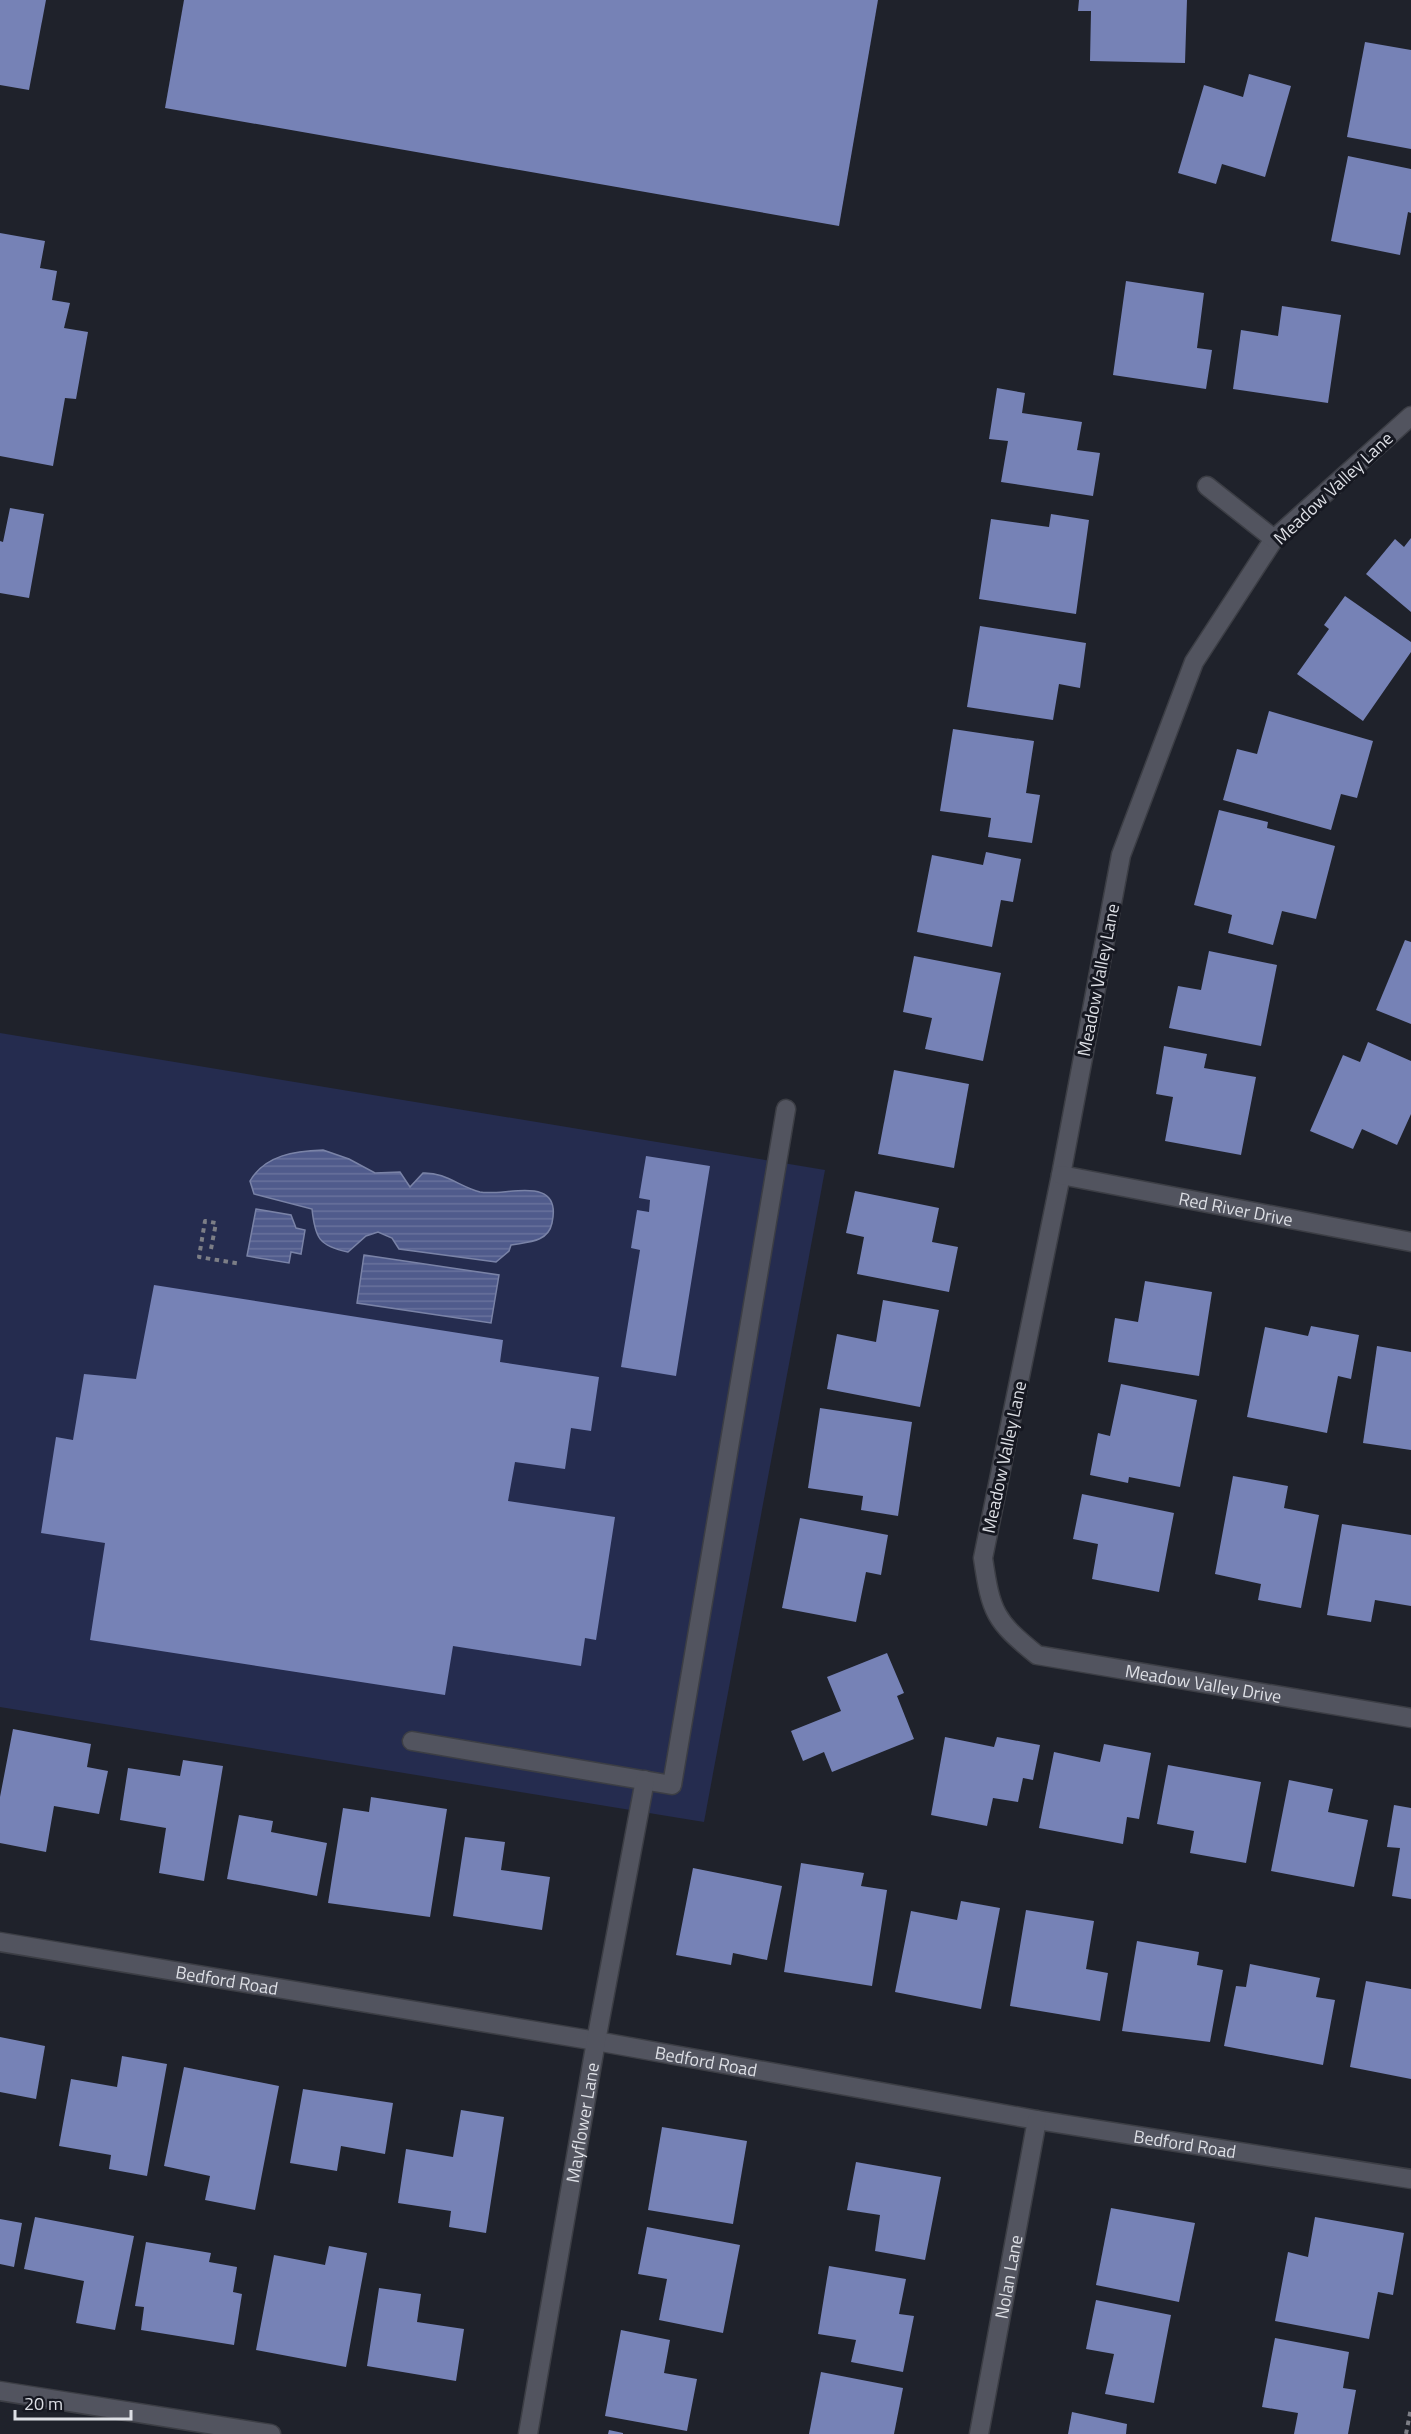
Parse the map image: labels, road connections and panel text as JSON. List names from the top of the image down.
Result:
{
  "streets": {
    "street": [
      "Meadow Valley Lane",
      "Red River Drive",
      "Meadow Valley Drive",
      "Bedford Road",
      "Mayflower Lane",
      "Nolan Lane"
    ]
  },
  "crossings": [
    ["Meadow Valley Lane", "Red River Drive"],
    ["Meadow Valley Lane", "Meadow Valley Drive"],
    ["Bedford Road", "Mayflower Lane"],
    ["Bedford Road", "Nolan Lane"]
  ],
  "scale_bar": "20 m"
}
